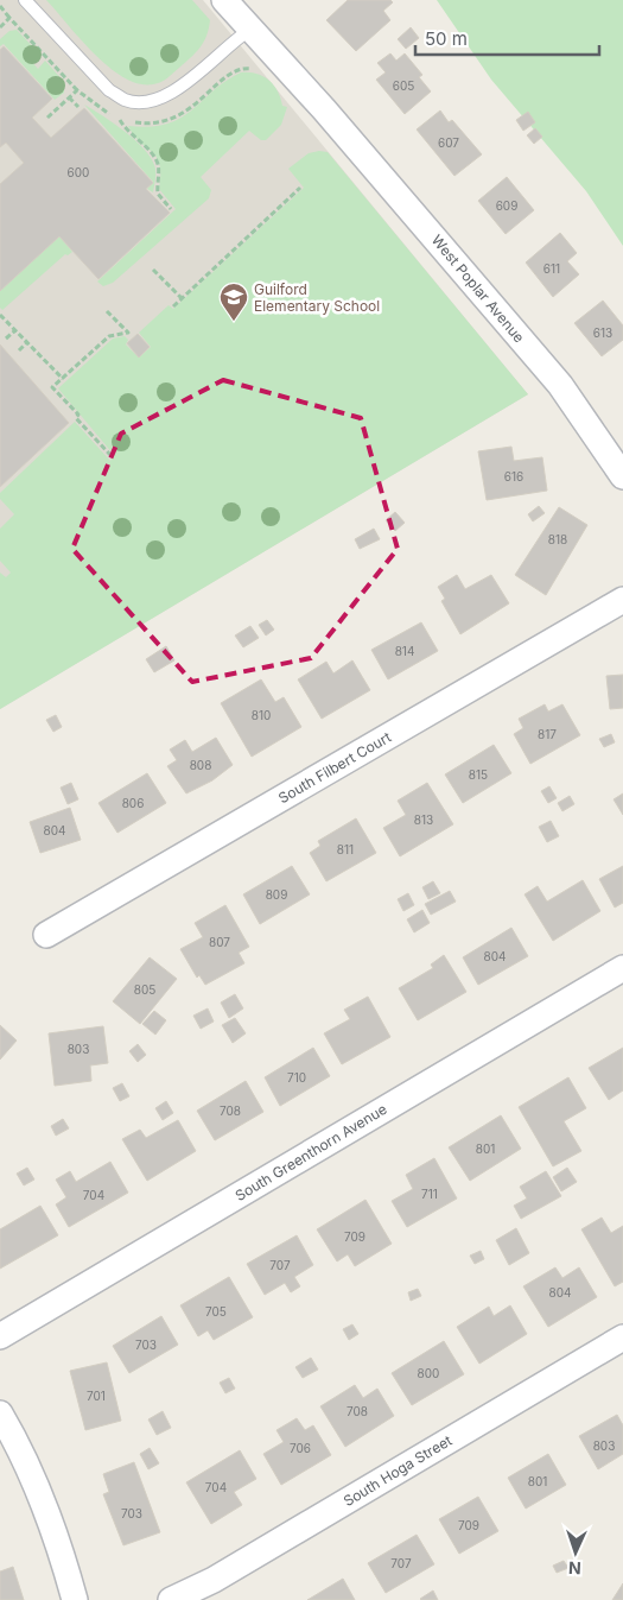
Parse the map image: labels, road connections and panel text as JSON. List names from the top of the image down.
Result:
{
  "streets": {
    "street": [
      "West Poplar Avenue",
      "South Filbert Court",
      "South Greenthorn Avenue",
      "South Hoga Street"
    ]
  },
  "places": {
    "school or university": ["Guilford Elementary School"]
  },
  "house_numbers": [
    "605",
    "607",
    "600",
    "609",
    "611",
    "613",
    "616",
    "818",
    "814",
    "810",
    "817",
    "808",
    "815",
    "806",
    "813",
    "804",
    "811",
    "809",
    "807",
    "804",
    "805",
    "803",
    "710",
    "708",
    "801",
    "711",
    "704",
    "709",
    "707",
    "804",
    "705",
    "703",
    "800",
    "701",
    "708",
    "803",
    "706",
    "801",
    "704",
    "703",
    "709",
    "707"
  ],
  "scale_bar": "50 m",
  "north": "bottom"
}
